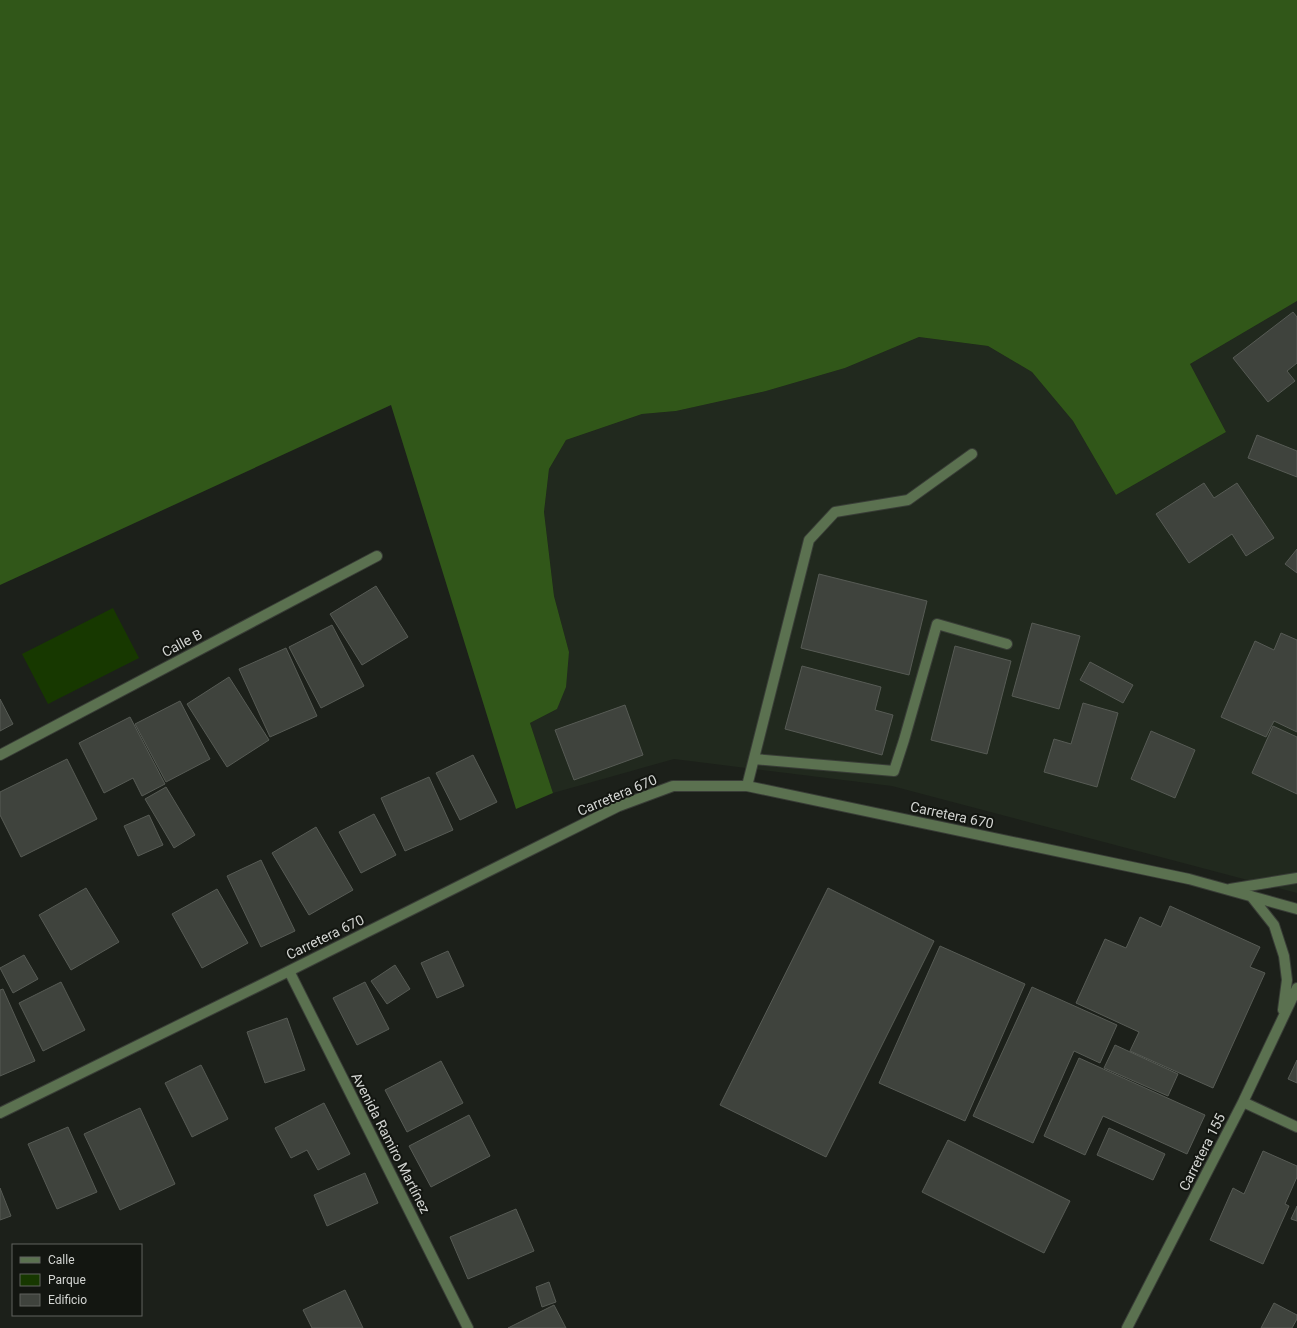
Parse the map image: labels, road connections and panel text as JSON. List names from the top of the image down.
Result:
{
  "streets": {
    "street": [
      "Calle B",
      "Carretera 670",
      "Avenida Ramiro Martínez",
      "Carretera 155"
    ]
  },
  "crossings": [
    ["Carretera 670", "Avenida Ramiro Martínez"]
  ],
  "legend": ["Calle", "Parque", "Edificio"]
}
